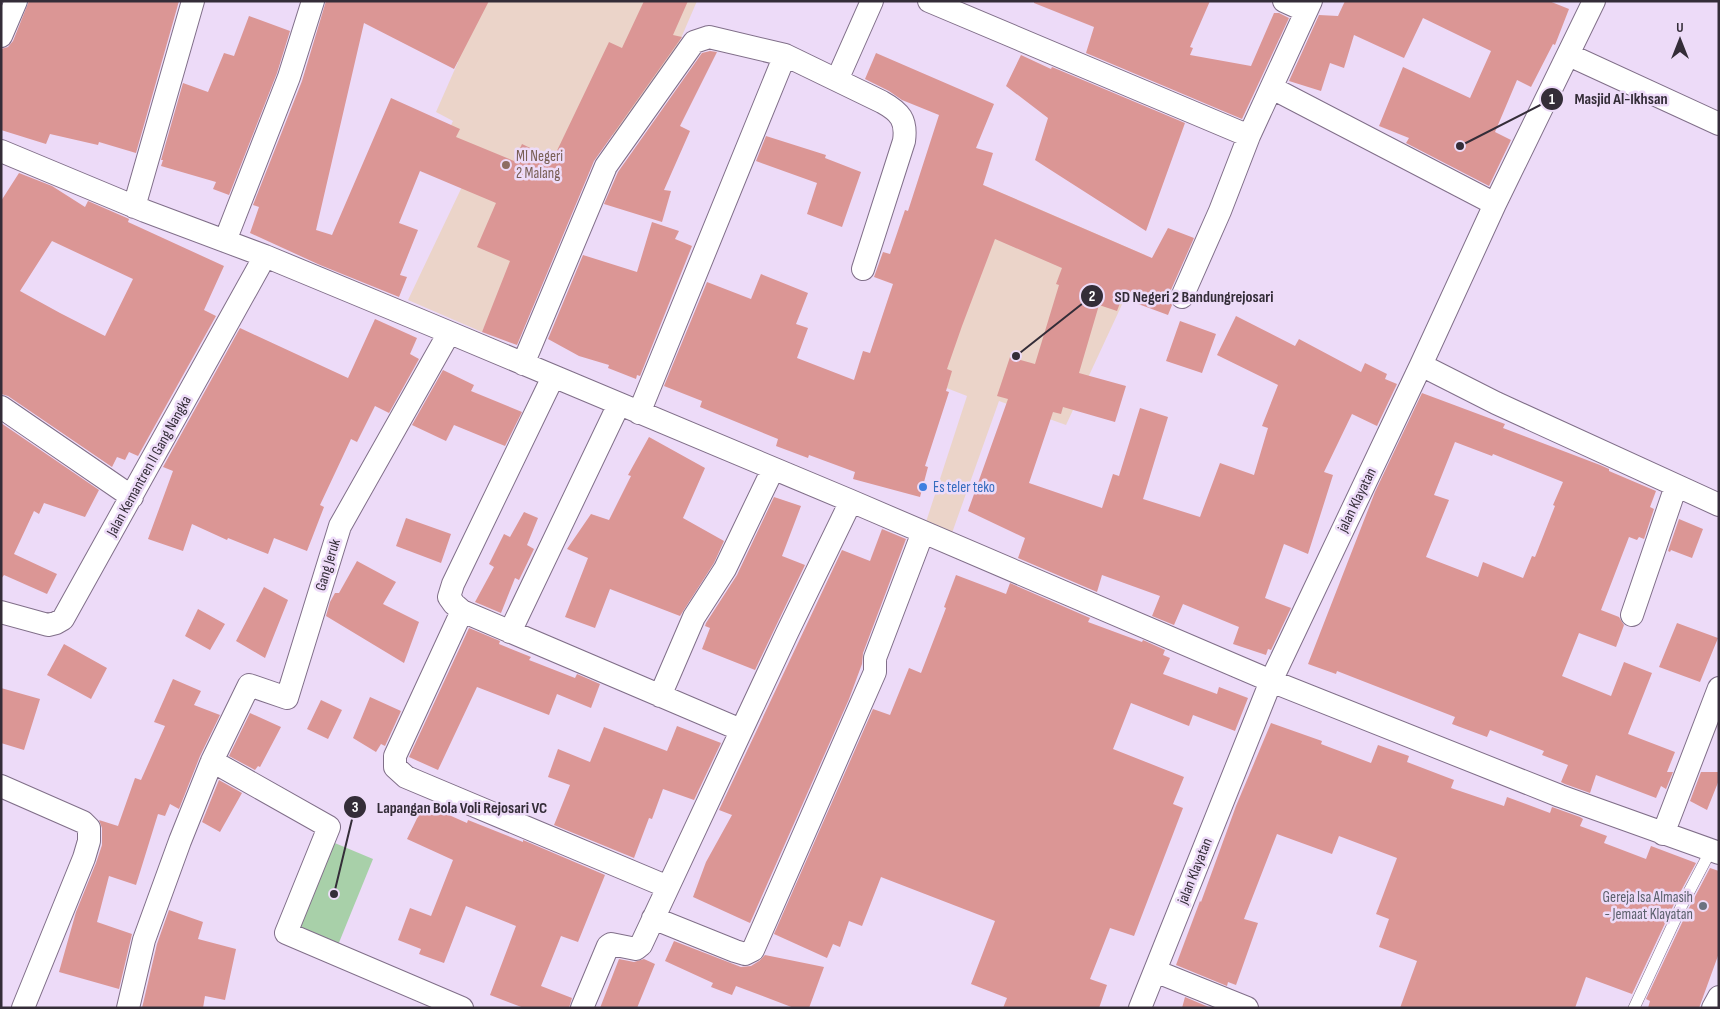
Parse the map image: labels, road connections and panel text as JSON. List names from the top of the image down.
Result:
{
  "streets": {
    "street": ["Jalan Kemantren II Gang Nangka", "jalan Klayatan", "Gang Jeruk"]
  },
  "places": [
    "Masjid Al-Ikhsan",
    "MI Negeri 2 Malang",
    "SD Negeri 2 Bandungrejosari",
    "Es teler teko",
    "Lapangan Bola Voli Rejosari VC",
    "Gereja Isa Almasih - Jemaat Klayatan"
  ],
  "north": "top"
}
